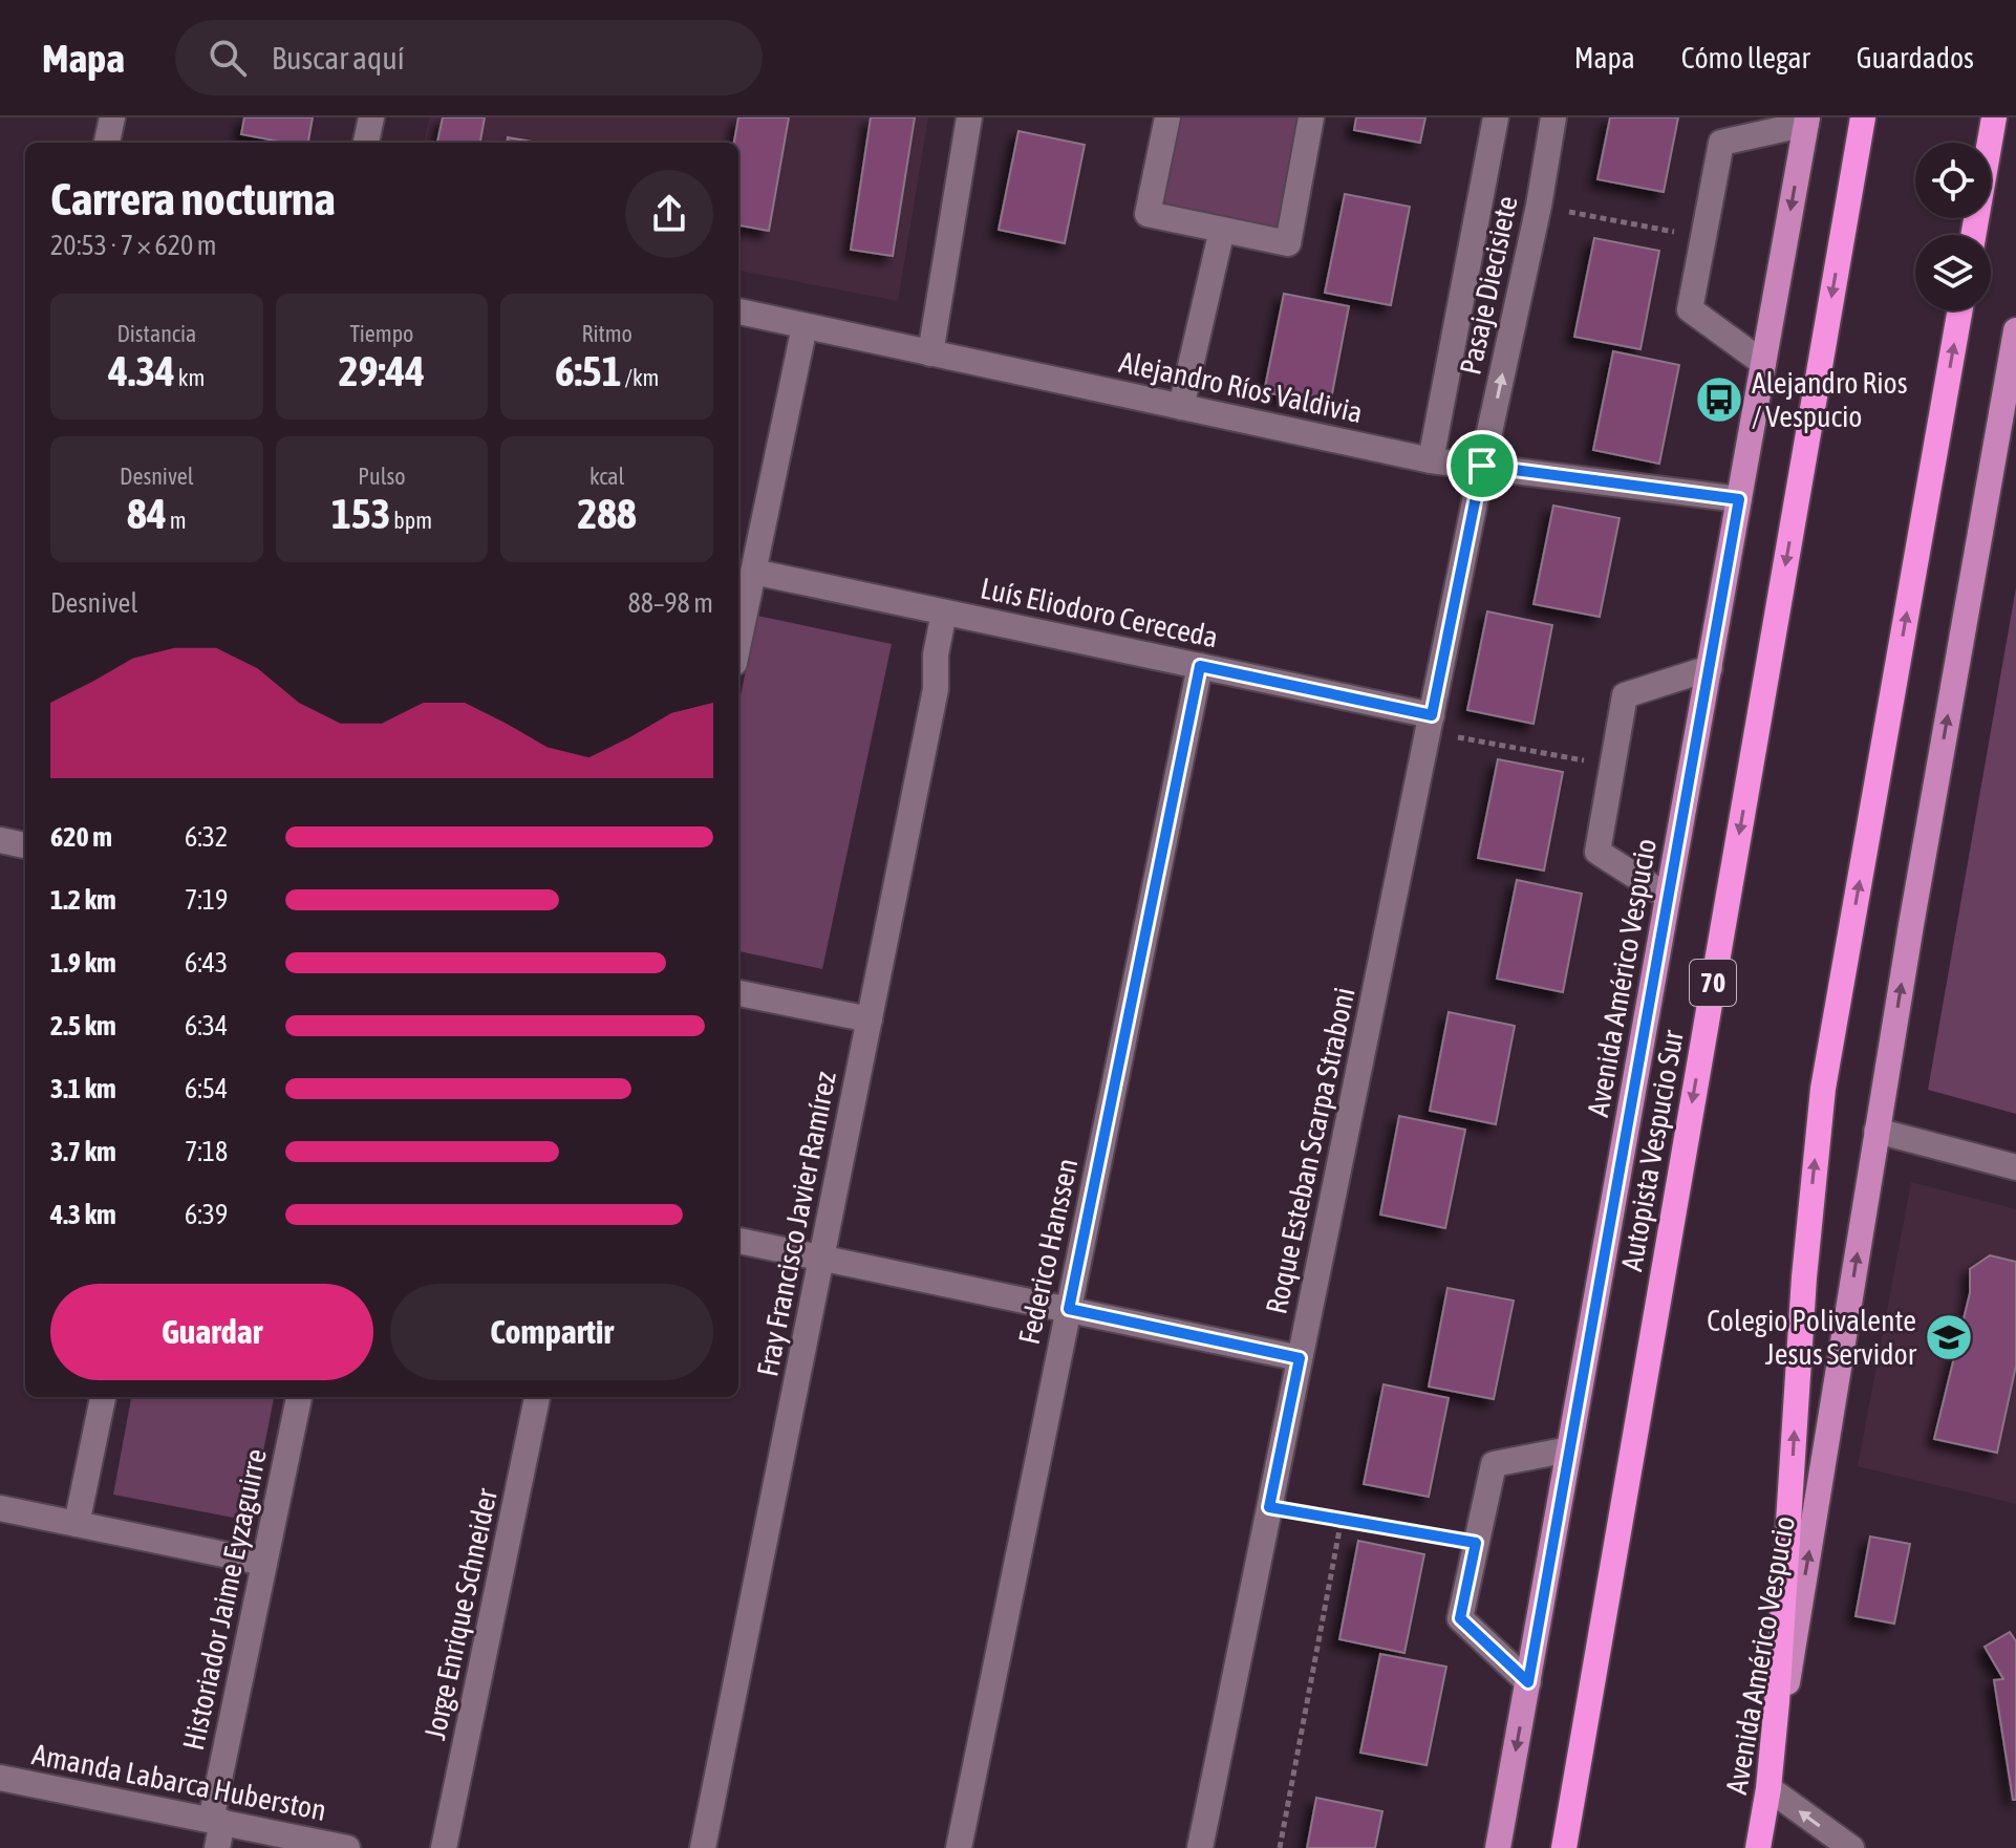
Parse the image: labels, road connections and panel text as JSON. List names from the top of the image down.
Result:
{
  "streets": {
    "highway": ["Avenida Américo Vespucio", "70", "Autopista Vespucio Sur"],
    "street": [
      "Pasaje Diecisiete",
      "Alejandro Ríos Valdivia",
      "Luís Eliodoro Cereceda",
      "Roque Esteban Scarpa Straboni",
      "Fray Francisco Javier Ramírez",
      "Federico Hanssen",
      "Historiador Jaime Eyzaguirre",
      "Jorge Enrique Schneider",
      "Amanda Labarca Huberston"
    ]
  },
  "crossings": [
    ["Pasaje Diecisiete", "Alejandro Ríos Valdivia"],
    ["Pasaje Diecisiete", "Roque Esteban Scarpa Straboni"],
    ["Alejandro Ríos Valdivia", "Avenida Américo Vespucio"],
    ["Alejandro Ríos Valdivia", "Roque Esteban Scarpa Straboni"],
    ["Luís Eliodoro Cereceda", "Roque Esteban Scarpa Straboni"],
    ["Luís Eliodoro Cereceda", "Fray Francisco Javier Ramírez"],
    ["Luís Eliodoro Cereceda", "Federico Hanssen"],
    ["Historiador Jaime Eyzaguirre", "Amanda Labarca Huberston"]
  ],
  "places": {
    "bus stop": ["Alejandro Rios / Vespucio"],
    "school or university": ["Colegio Polivalente Jesus Servidor"]
  },
  "page": {
    "header": "Mapa",
    "search": "Buscar aquí",
    "nav": ["Mapa", "Cómo llegar", "Guardados"],
    "heading": ["Carrera nocturna", "20:53 · 7 × 620 m"],
    "stats": [
      ["Distancia", "4.34 km"],
      ["Tiempo", "29:44"],
      ["Ritmo", "6:51 /km"],
      ["Desnivel", "84 m"],
      ["Pulso", "153 bpm"],
      ["kcal", "288"]
    ],
    "chart": ["Desnivel", "88–98 m"],
    "list": [
      {
        "name": "620 m",
        "note": "6:32"
      },
      {
        "name": "1.2 km",
        "note": "7:19"
      },
      {
        "name": "1.9 km",
        "note": "6:43"
      },
      {
        "name": "2.5 km",
        "note": "6:34"
      },
      {
        "name": "3.1 km",
        "note": "6:54"
      },
      {
        "name": "3.7 km",
        "note": "7:18"
      },
      {
        "name": "4.3 km",
        "note": "6:39"
      }
    ],
    "buttons": ["Guardar", "Compartir"]
  }
}
